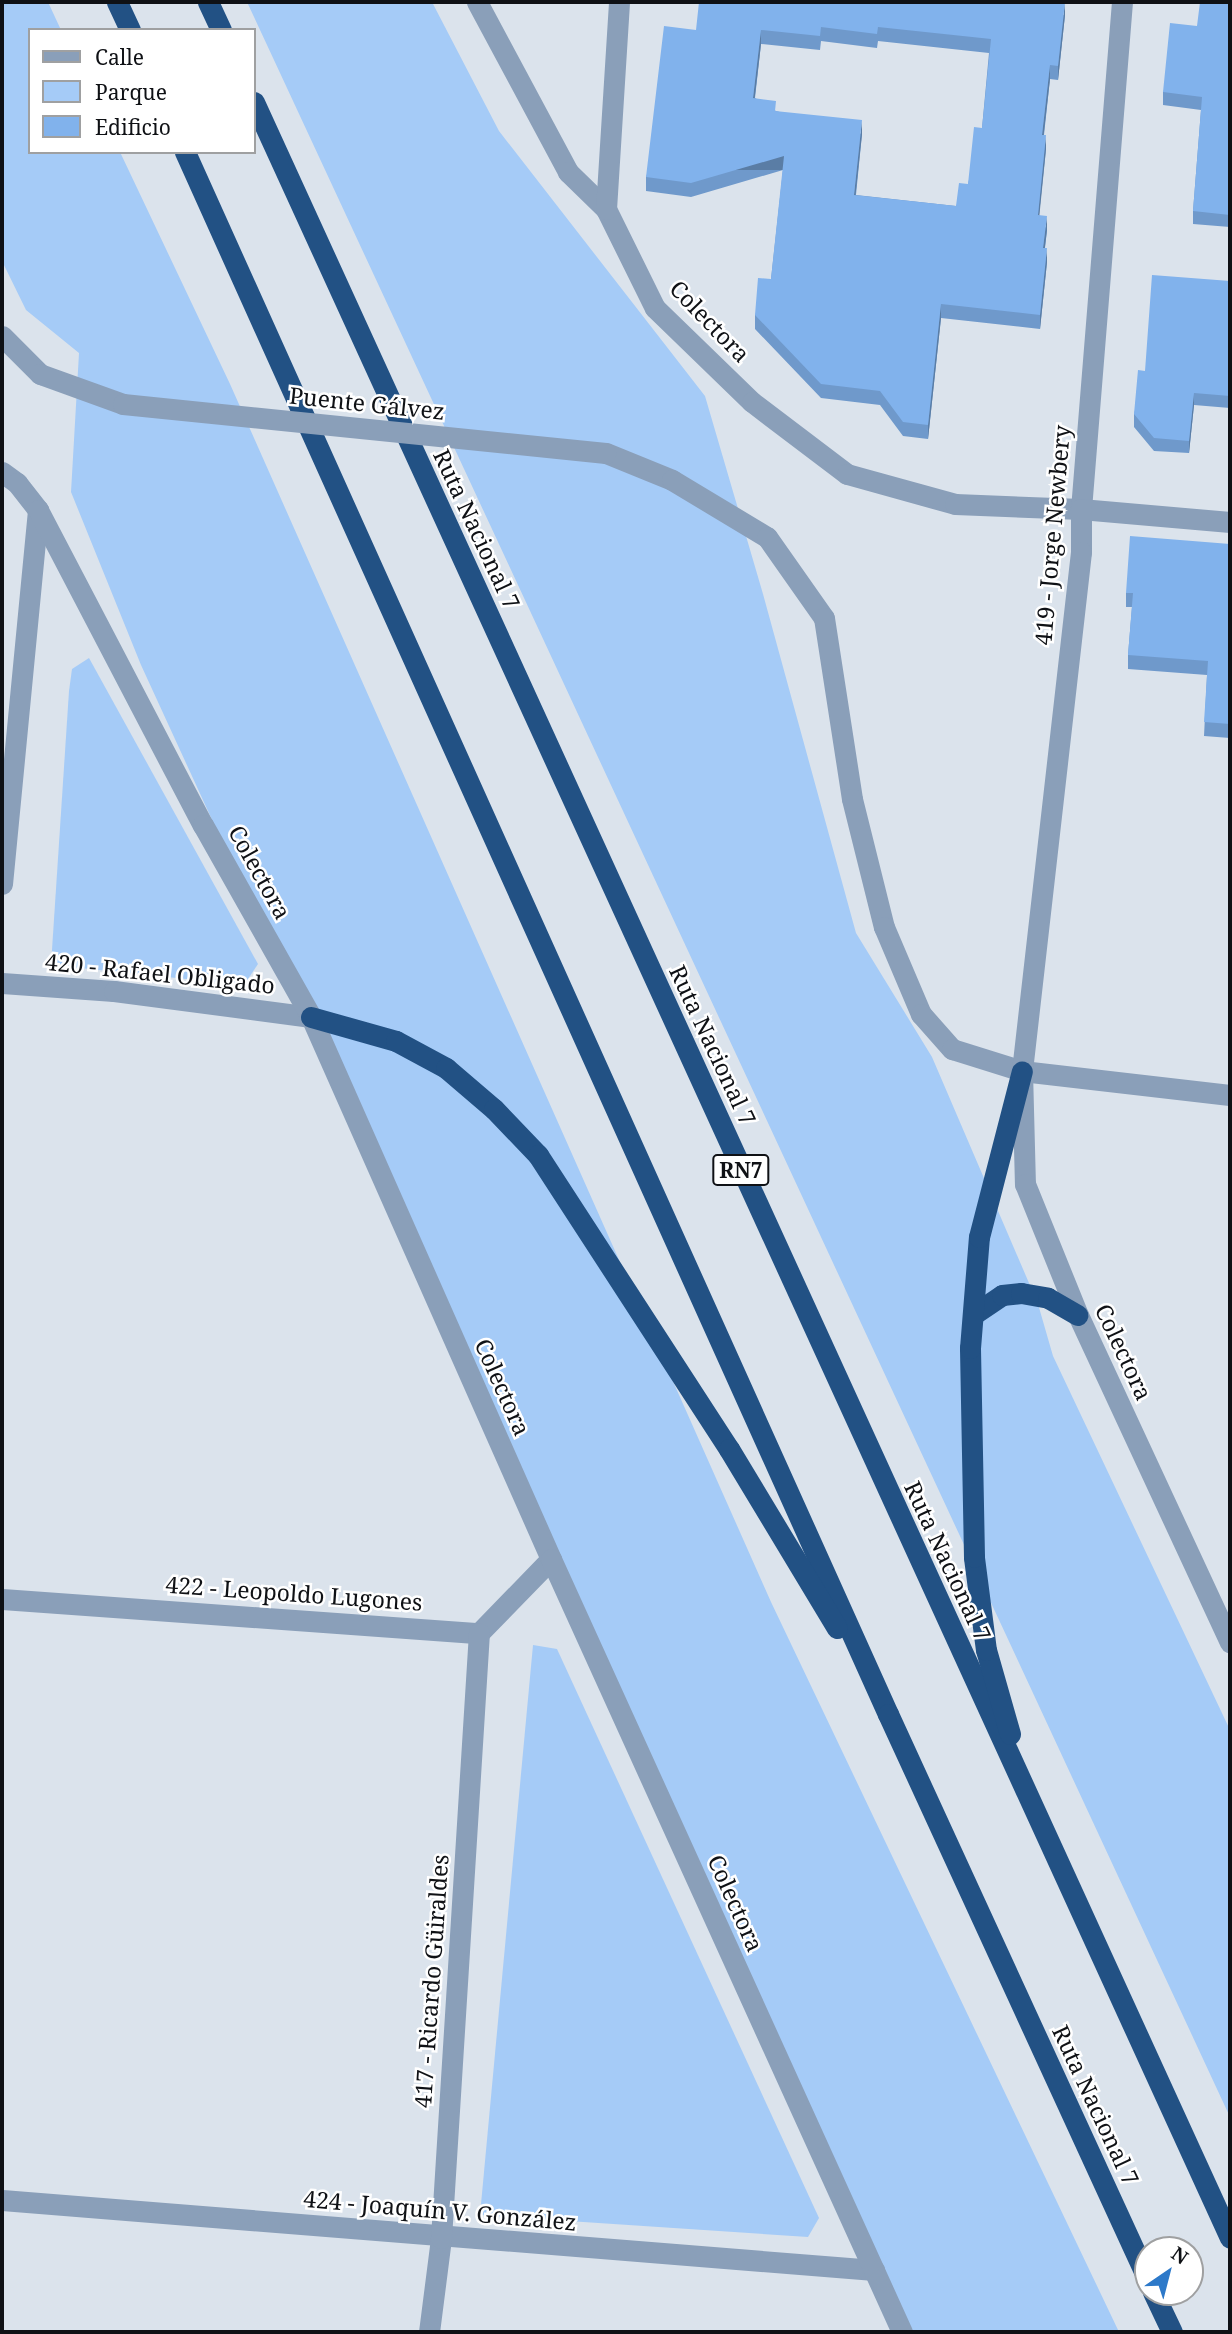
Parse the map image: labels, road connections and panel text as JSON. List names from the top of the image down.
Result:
{
  "streets": {
    "highway": ["Ruta Nacional 7", "RN7"],
    "street": [
      "Colectora",
      "Puente Gálvez",
      "419 - Jorge Newbery",
      "420 - Rafael Obligado",
      "422 - Leopoldo Lugones",
      "417 - Ricardo Güiraldes",
      "424 - Joaquín V. González"
    ]
  },
  "crossings": [
    ["Colectora", "Puente Gálvez"],
    ["Colectora", "419 - Jorge Newbery"],
    ["Colectora", "420 - Rafael Obligado"],
    ["Colectora", "424 - Joaquín V. González"],
    ["Puente Gálvez", "419 - Jorge Newbery"],
    ["422 - Leopoldo Lugones", "417 - Ricardo Güiraldes"],
    ["417 - Ricardo Güiraldes", "424 - Joaquín V. González"]
  ],
  "legend": ["Calle", "Parque", "Edificio"],
  "north": "top right"
}
